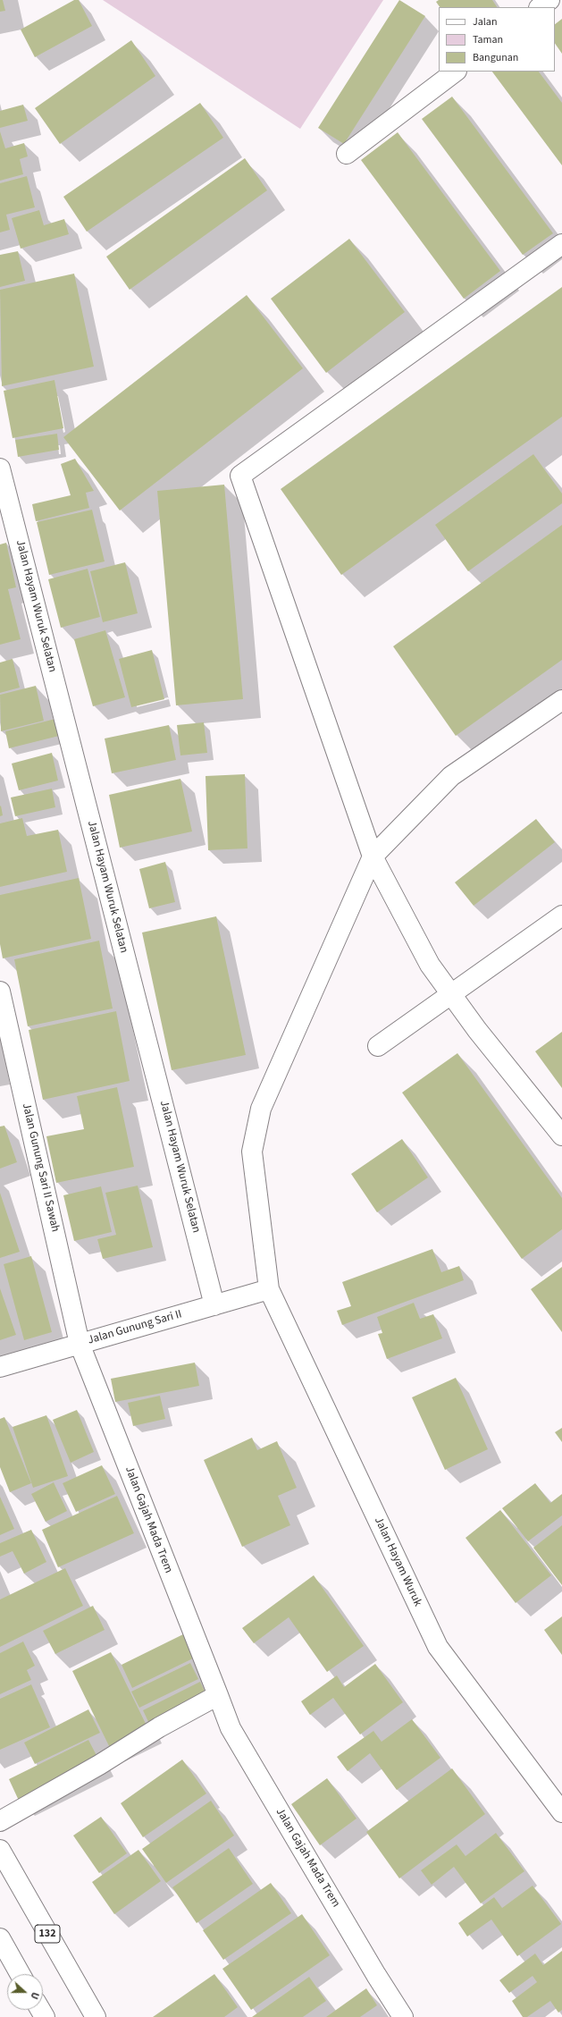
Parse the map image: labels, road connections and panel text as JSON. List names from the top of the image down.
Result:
{
  "streets": {
    "street": [
      "Jalan Hayam Wuruk Selatan",
      "Jalan Gunung Sari II Sawah",
      "Jalan Gunung Sari II",
      "Jalan Gajah Mada Trem",
      "Jalan Hayam Wuruk",
      "132"
    ]
  },
  "crossings": [
    ["Jalan Hayam Wuruk Selatan", "Jalan Gunung Sari II"],
    ["Jalan Gunung Sari II Sawah", "Jalan Gunung Sari II"],
    ["Jalan Gunung Sari II Sawah", "Jalan Gajah Mada Trem"],
    ["Jalan Gunung Sari II", "Jalan Gajah Mada Trem"],
    ["Jalan Gunung Sari II", "Jalan Hayam Wuruk"]
  ],
  "legend": ["Jalan", "Taman", "Bangunan"],
  "north": "right"
}
